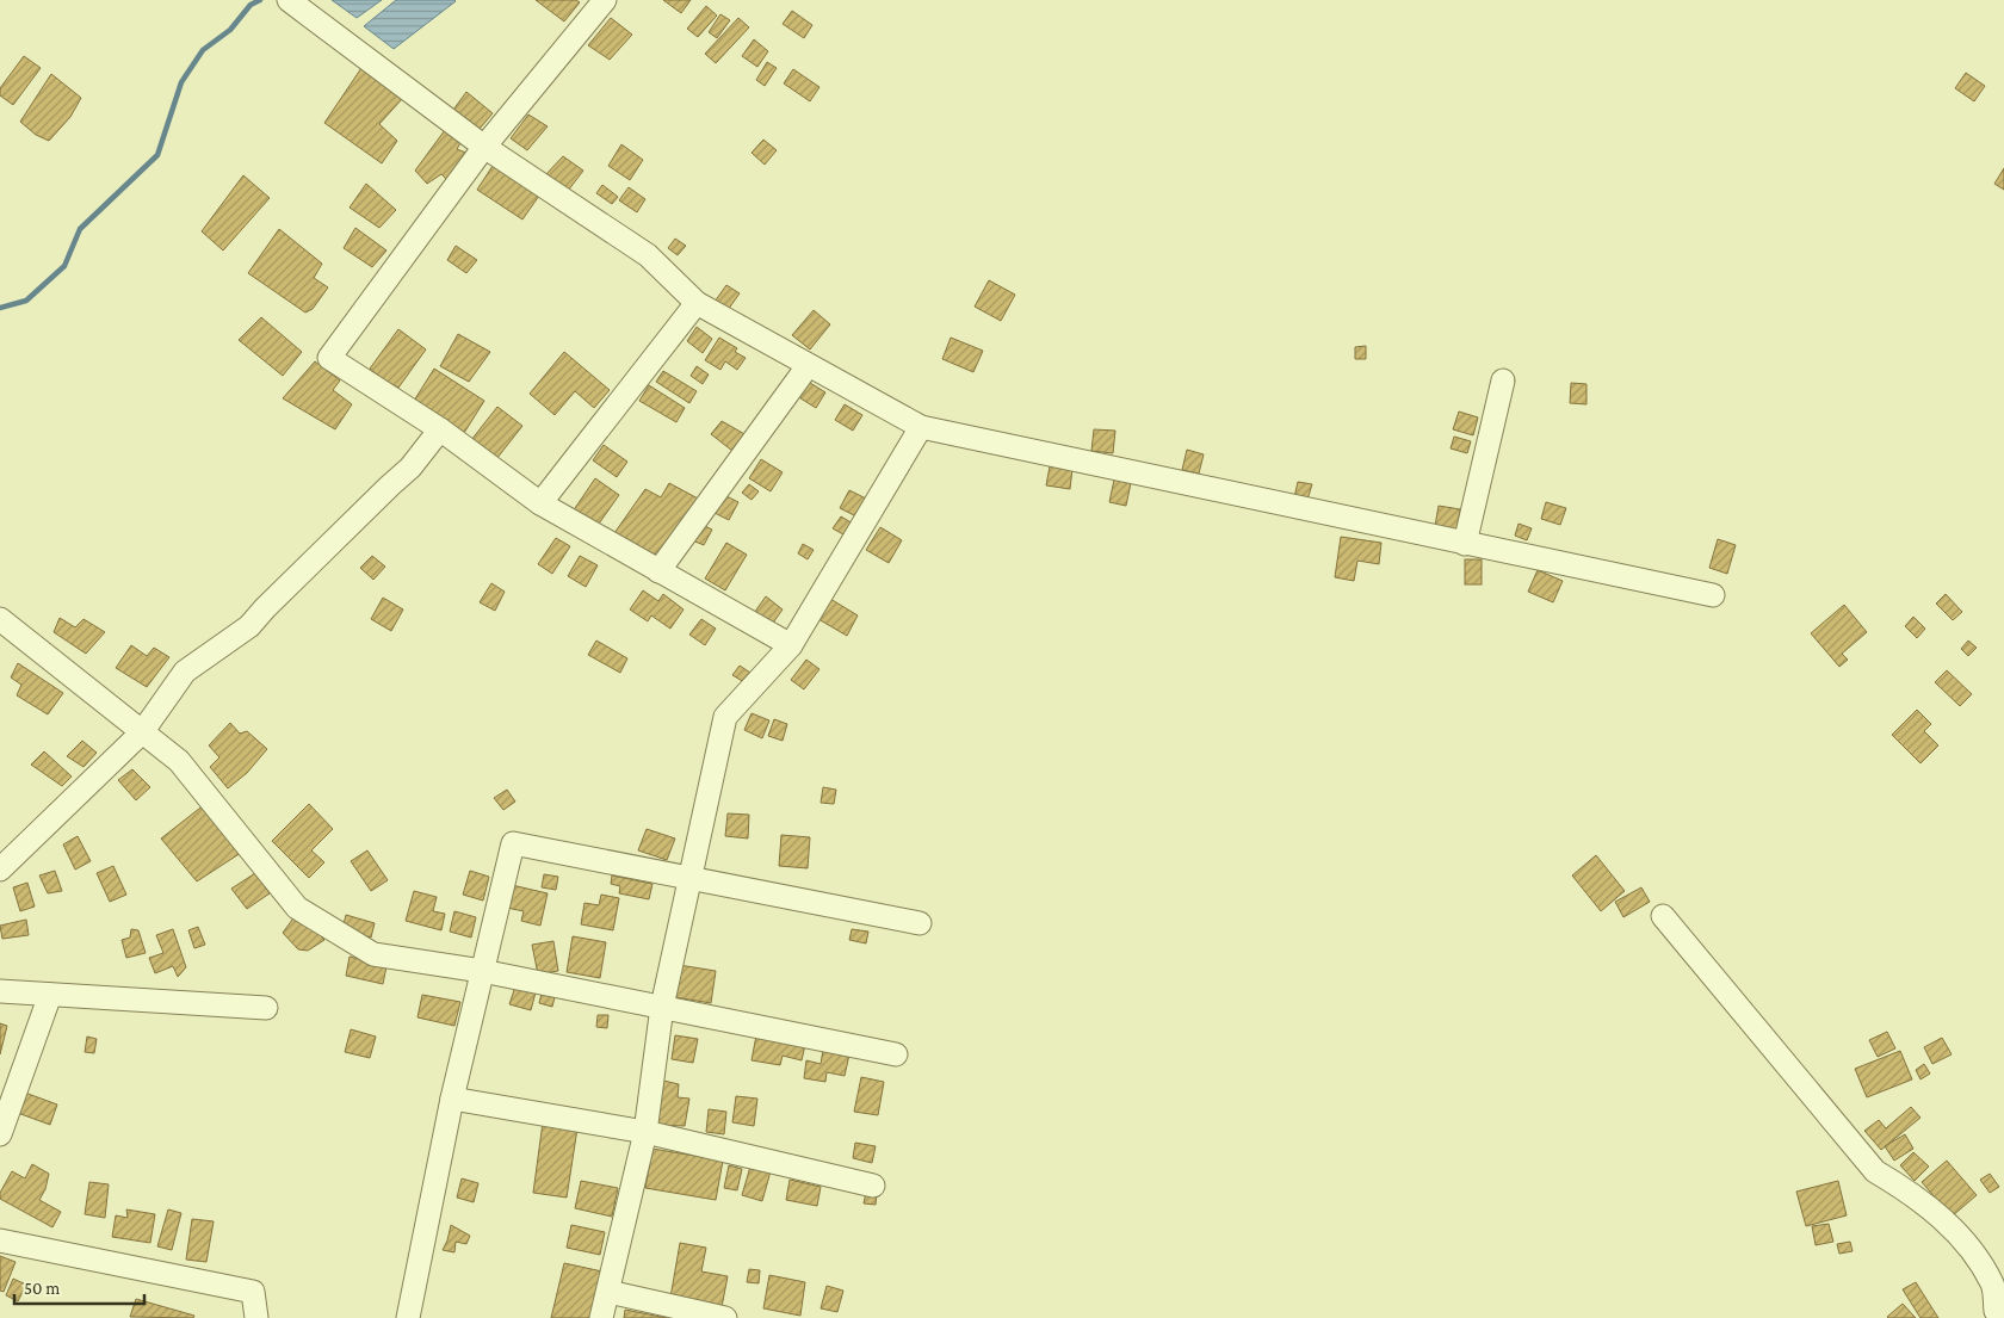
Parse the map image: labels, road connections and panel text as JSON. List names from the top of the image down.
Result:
{
  "scale_bar": "50 m"
}
